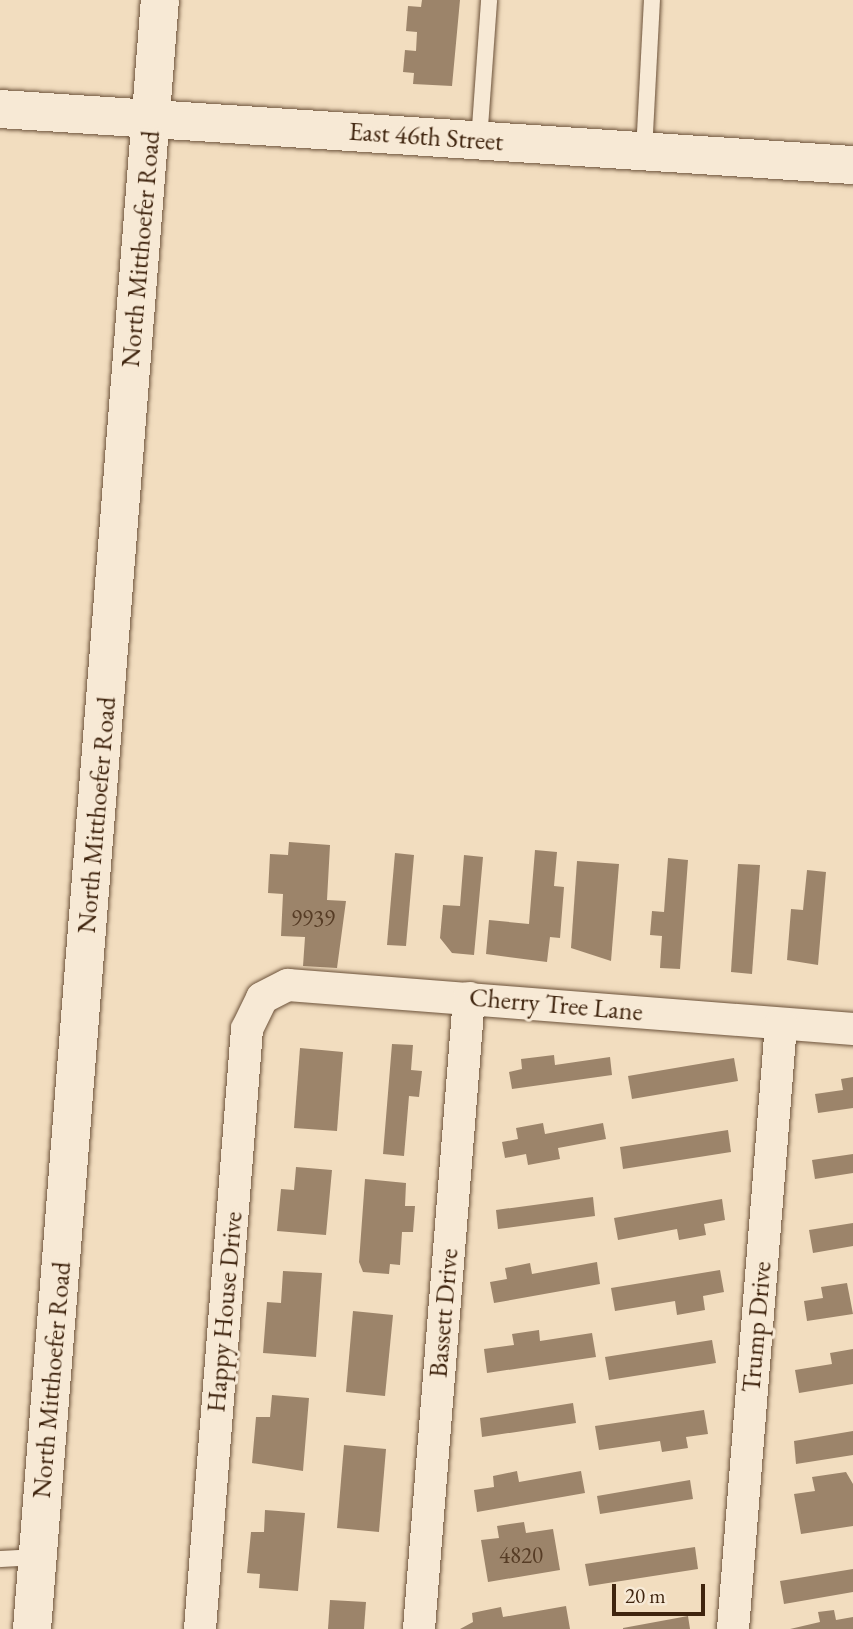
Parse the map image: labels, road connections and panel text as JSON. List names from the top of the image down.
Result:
{
  "streets": {
    "main road": ["East 46th Street", "North Mitthoefer Road"],
    "street": [
      "Cherry Tree Lane",
      "Happy House Drive",
      "Bassett Drive",
      "Trump Drive"
    ]
  },
  "crossings": [
    ["East 46th Street", "North Mitthoefer Road"],
    ["Cherry Tree Lane", "Happy House Drive"],
    ["Cherry Tree Lane", "Bassett Drive"],
    ["Cherry Tree Lane", "Trump Drive"]
  ],
  "house_numbers": ["9939", "4820"],
  "scale_bar": "20 m"
}
